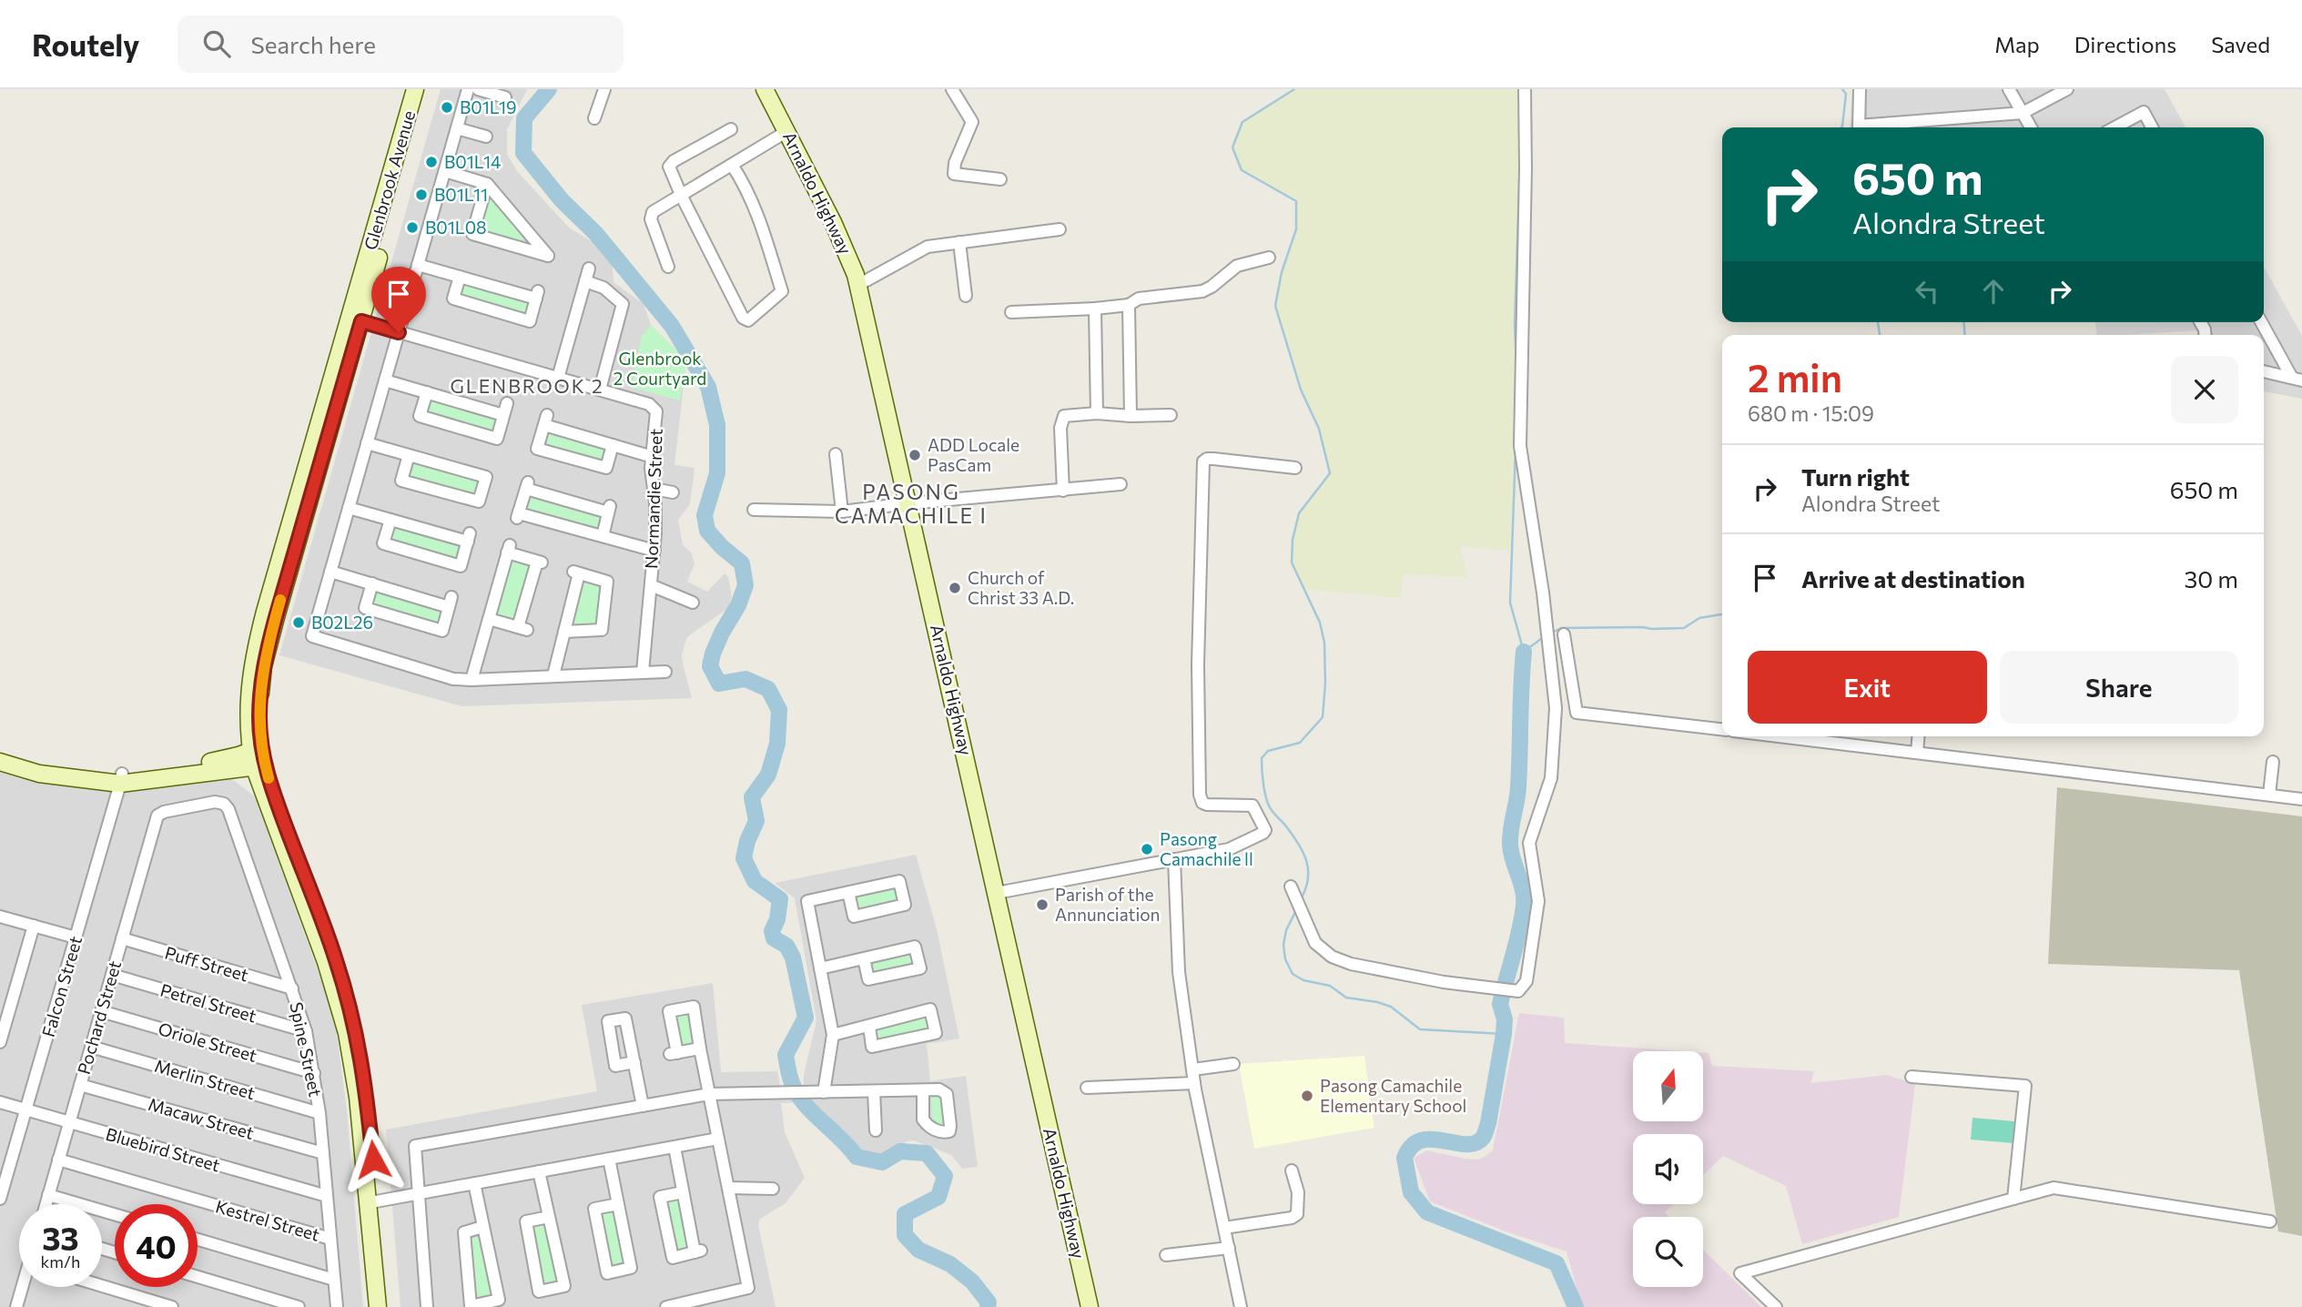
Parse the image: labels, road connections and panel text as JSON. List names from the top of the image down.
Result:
{
  "streets": {
    "street": [
      "Glenbrook Avenue",
      "Arnaldo Highway",
      "Normandie Street",
      "Puff Street",
      "Falcon Street",
      "Petrel Street",
      "Pochard Street",
      "Oriole Street",
      "Spine Street",
      "Merlin Street",
      "Macaw Street",
      "Bluebird Street",
      "Kestrel Street"
    ]
  },
  "crossings": [
    ["Puff Street", "Pochard Street"],
    ["Puff Street", "Spine Street"],
    ["Falcon Street", "Bluebird Street"],
    ["Petrel Street", "Pochard Street"],
    ["Petrel Street", "Spine Street"],
    ["Pochard Street", "Oriole Street"],
    ["Pochard Street", "Spine Street"],
    ["Pochard Street", "Merlin Street"],
    ["Pochard Street", "Macaw Street"],
    ["Pochard Street", "Bluebird Street"],
    ["Pochard Street", "Kestrel Street"],
    ["Oriole Street", "Spine Street"],
    ["Spine Street", "Merlin Street"],
    ["Spine Street", "Macaw Street"],
    ["Spine Street", "Bluebird Street"],
    ["Spine Street", "Kestrel Street"]
  ],
  "districts": ["GLENBROOK 2", "PASONG CAMACHILE I"],
  "parks": ["Glenbrook 2 Courtyard"],
  "places": [
    "B01L19",
    "B01L14",
    "B01L11",
    "B01L08",
    "ADD Locale PasCam",
    "Church of Christ 33 A.D.",
    "B02L26",
    "Pasong Camachile ll",
    "Parish of the Annunciation",
    "Pasong Camachile Elementary School"
  ],
  "north": "top",
  "page": {
    "header": "Routely",
    "search": "Search here",
    "nav": ["Map", "Directions", "Saved"],
    "turn": ["650 m", "Alondra Street"],
    "heading": ["2 min", "680 m · 15:09"],
    "list": [
      {
        "name": "Turn right",
        "note": "Alondra Street",
        "value": "650 m"
      },
      {
        "name": "Arrive at destination",
        "value": "30 m"
      }
    ],
    "buttons": ["Exit", "Share"],
    "speed": "33 km/h",
    "limit": "40"
  }
}
